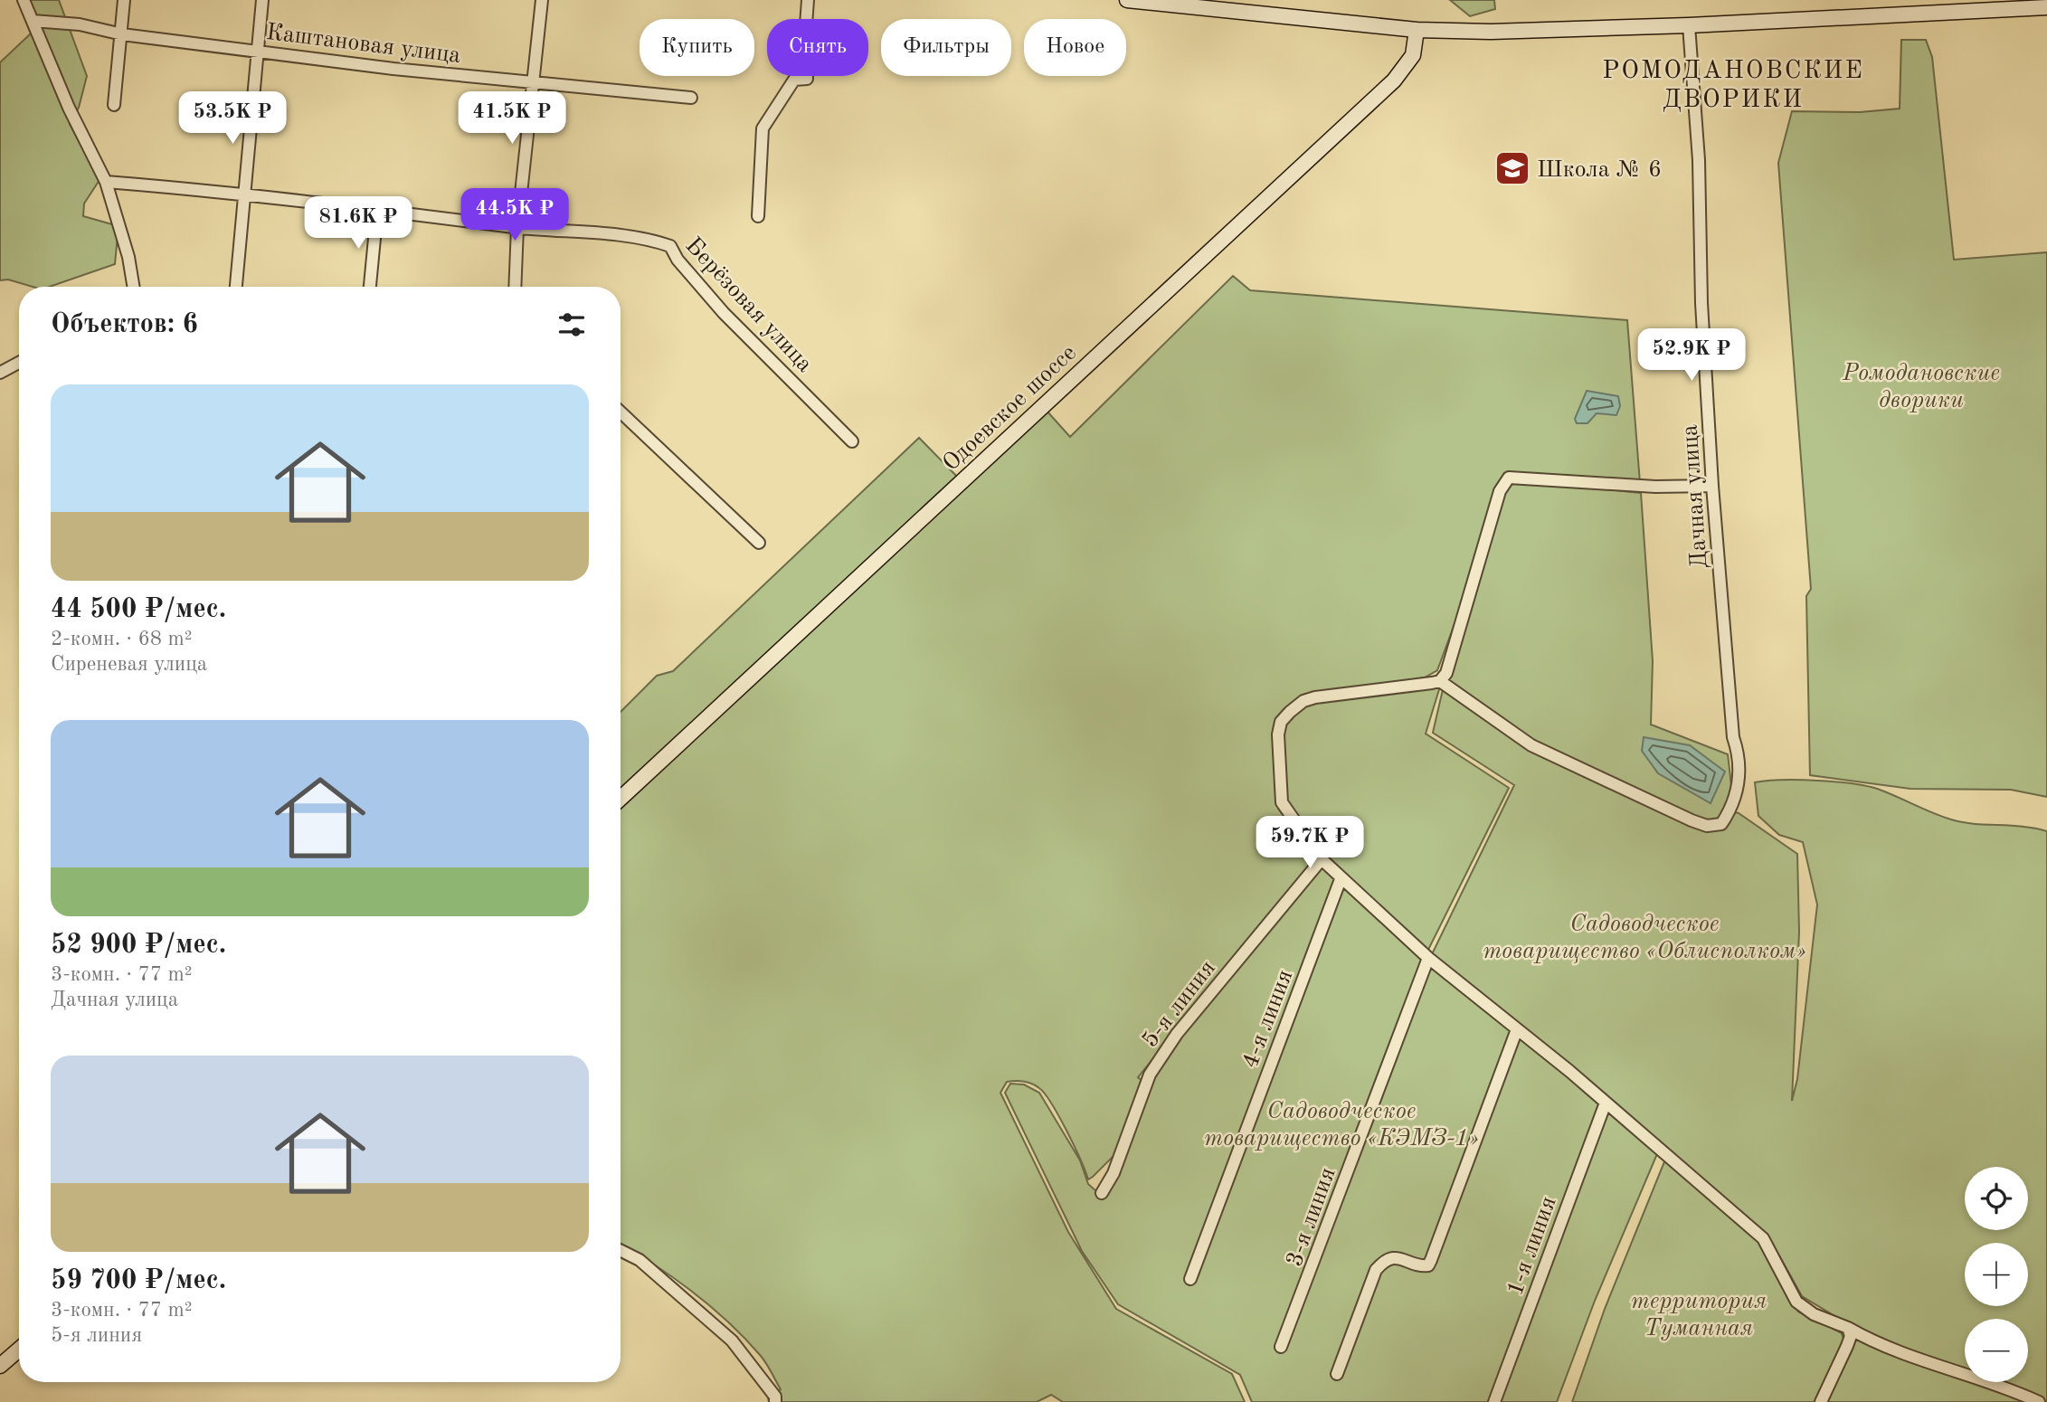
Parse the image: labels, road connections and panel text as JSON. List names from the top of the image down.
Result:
{
  "streets": {
    "main road": ["Одоевское шоссе"],
    "street": [
      "Каштановая улица",
      "Берёзовая улица",
      "Дачная улица",
      "5-я линия",
      "4-я линия",
      "3-я линия",
      "1-я линия"
    ]
  },
  "districts": ["РОМОДАНОВСКИЕ ДВОРИКИ"],
  "parks": [
    "Ромодановские дворики",
    "Садоводческое товарищество «Облисполком»",
    "Садоводческое товарищество «КЭМЗ-1»",
    "территория Туманная"
  ],
  "places": {
    "school or university": ["Школа № 6"]
  },
  "page": {
    "chip": [
      "Купить",
      "Снять",
      "Фильтры",
      "Новое"
    ],
    "price": [
      "53.5K ₽",
      "41.5K ₽",
      "44.5K ₽",
      "81.6K ₽",
      "52.9K ₽",
      "59.7K ₽"
    ],
    "heading": "Объектов: 6",
    "list": [
      {
        "name": "44 500 ₽/мес.",
        "note": "2-комн. · 68 m² · Сиреневая улица"
      },
      {
        "name": "52 900 ₽/мес.",
        "note": "3-комн. · 77 m² · Дачная улица"
      },
      {
        "name": "59 700 ₽/мес.",
        "note": "3-комн. · 77 m² · 5-я линия"
      }
    ],
    "map_buttons": ["+", "−"]
  }
}
